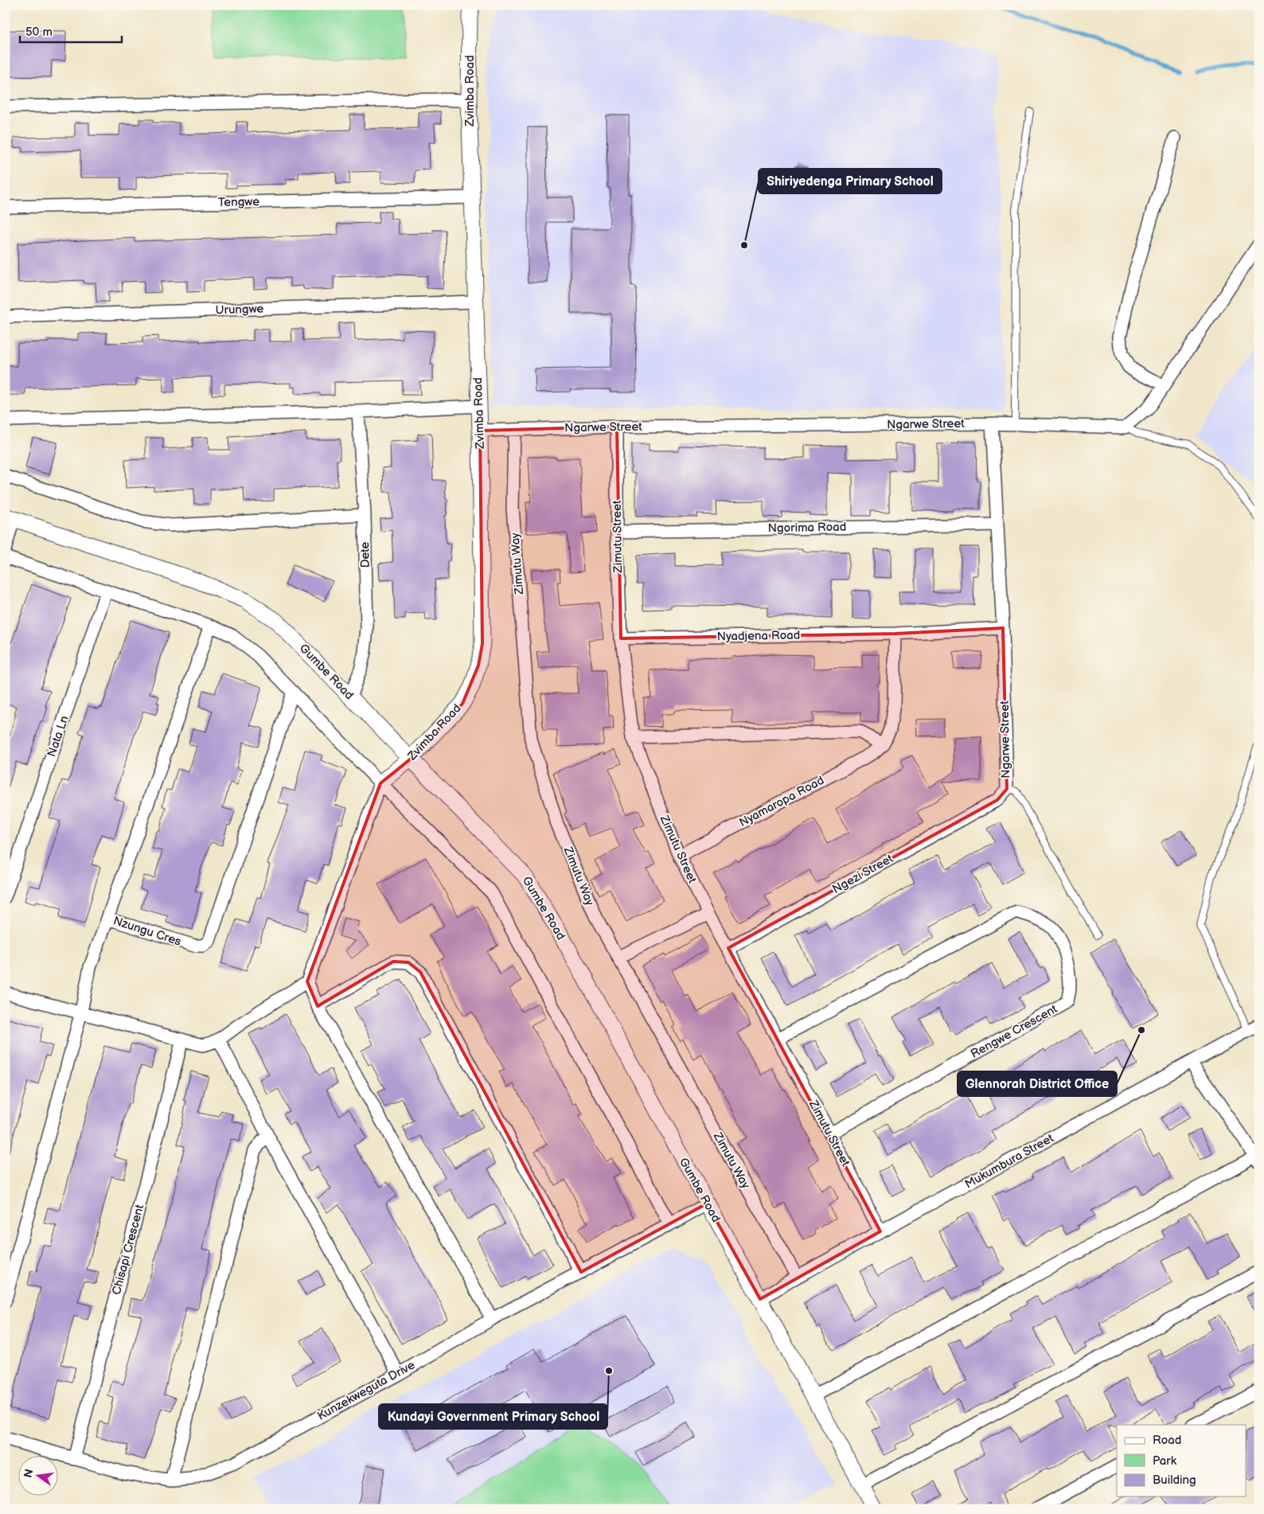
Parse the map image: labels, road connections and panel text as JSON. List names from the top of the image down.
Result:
{
  "streets": {
    "street": [
      "Zvimba Road",
      "Tengwe",
      "Urungwe",
      "Ngarwe Street",
      "Ngorima Road",
      "Zimutu Street",
      "Dete",
      "Zimutu Way",
      "Nyadjena Road",
      "Gumbe Road",
      "Nata Ln",
      "Nyamaropa Road",
      "Ngezi Street",
      "Nzungu Cres",
      "Rengwe Crescent",
      "Mukumbura Street",
      "Chisapi Crescent",
      "Kunzekweguta Drive"
    ]
  },
  "crossings": [
    ["Zvimba Road", "Tengwe"],
    ["Zvimba Road", "Urungwe"],
    ["Zvimba Road", "Ngarwe Street"],
    ["Zvimba Road", "Gumbe Road"],
    ["Ngarwe Street", "Ngorima Road"],
    ["Ngarwe Street", "Zimutu Street"],
    ["Ngarwe Street", "Zimutu Way"],
    ["Ngarwe Street", "Nyadjena Road"],
    ["Ngarwe Street", "Ngezi Street"],
    ["Ngorima Road", "Zimutu Street"],
    ["Zimutu Street", "Nyadjena Road"],
    ["Zimutu Street", "Nyamaropa Road"],
    ["Zimutu Street", "Ngezi Street"],
    ["Zimutu Street", "Rengwe Crescent"],
    ["Zimutu Street", "Mukumbura Street"],
    ["Dete", "Gumbe Road"],
    ["Zimutu Way", "Mukumbura Street"],
    ["Gumbe Road", "Mukumbura Street"],
    ["Gumbe Road", "Kunzekweguta Drive"],
    ["Chisapi Crescent", "Kunzekweguta Drive"]
  ],
  "places": ["Shiriyedenga Primary School", "Glennorah District Office", "Kundayi Government Primary School"],
  "legend": ["Road", "Park", "Building"],
  "scale_bar": "50 m",
  "north": "left"
}
